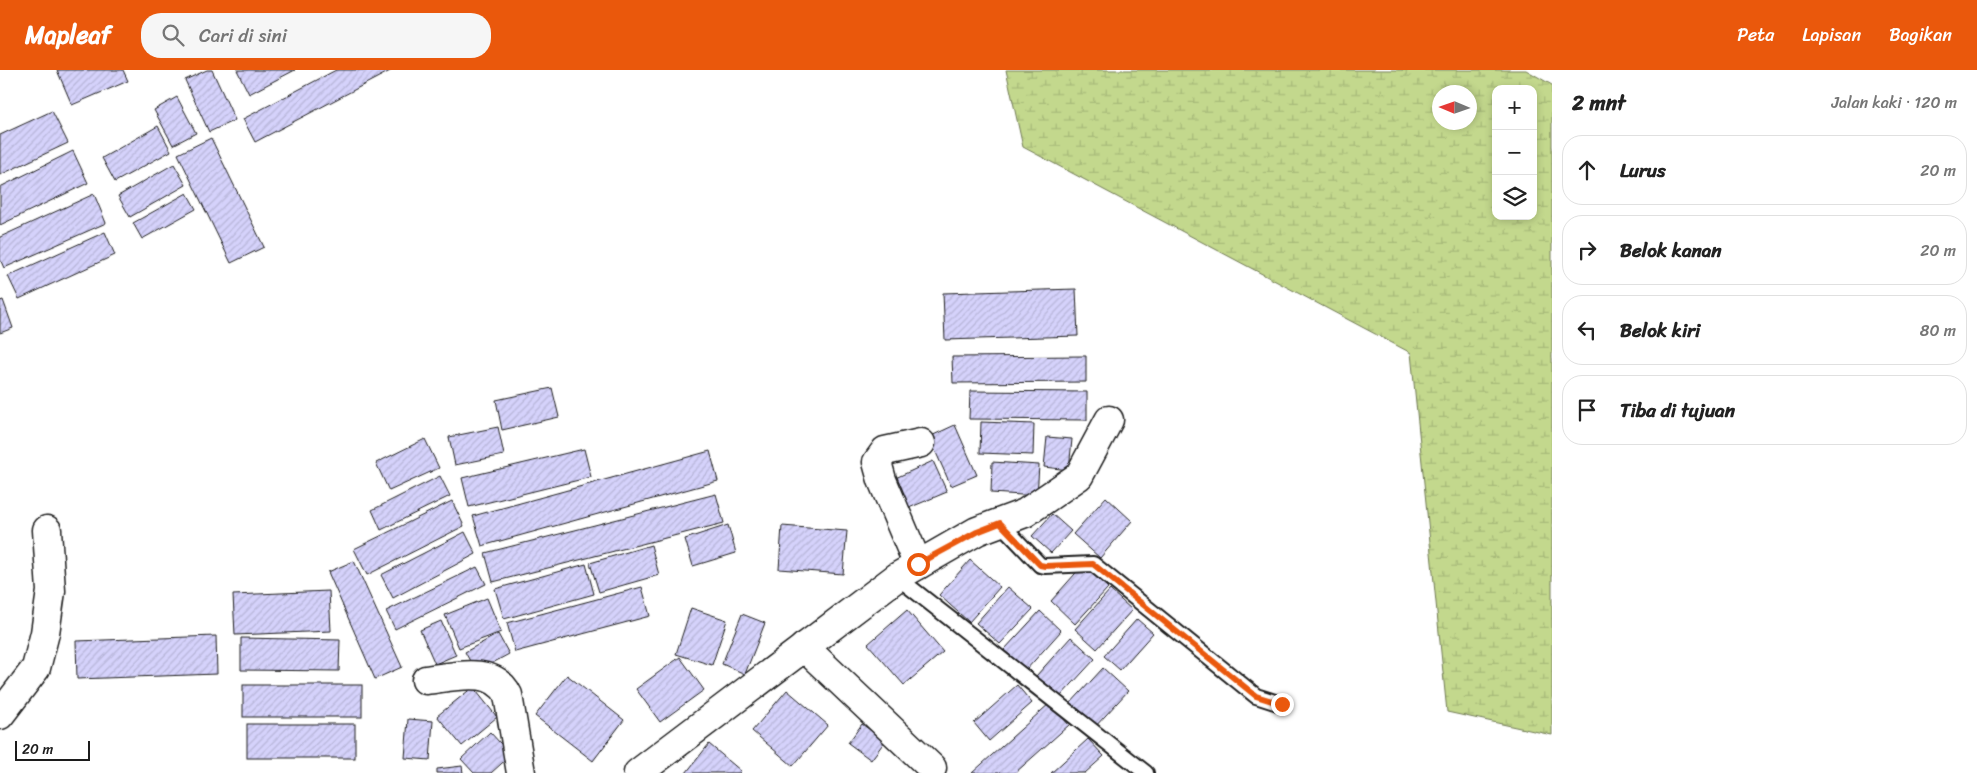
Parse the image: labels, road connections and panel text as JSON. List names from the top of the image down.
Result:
{
  "scale_bar": "20 m",
  "north": "left",
  "page": {
    "header": "Mapleaf",
    "search": "Cari di sini",
    "nav": ["Peta", "Lapisan", "Bagikan"],
    "heading": ["2 mnt", "Jalan kaki · 120 m"],
    "map_buttons": ["+", "−"],
    "list": [
      ["Lurus", "20 m"],
      ["Belok kanan", "20 m"],
      ["Belok kiri", "80 m"],
      "Tiba di tujuan"
    ],
    "scale": "20 m"
  }
}
